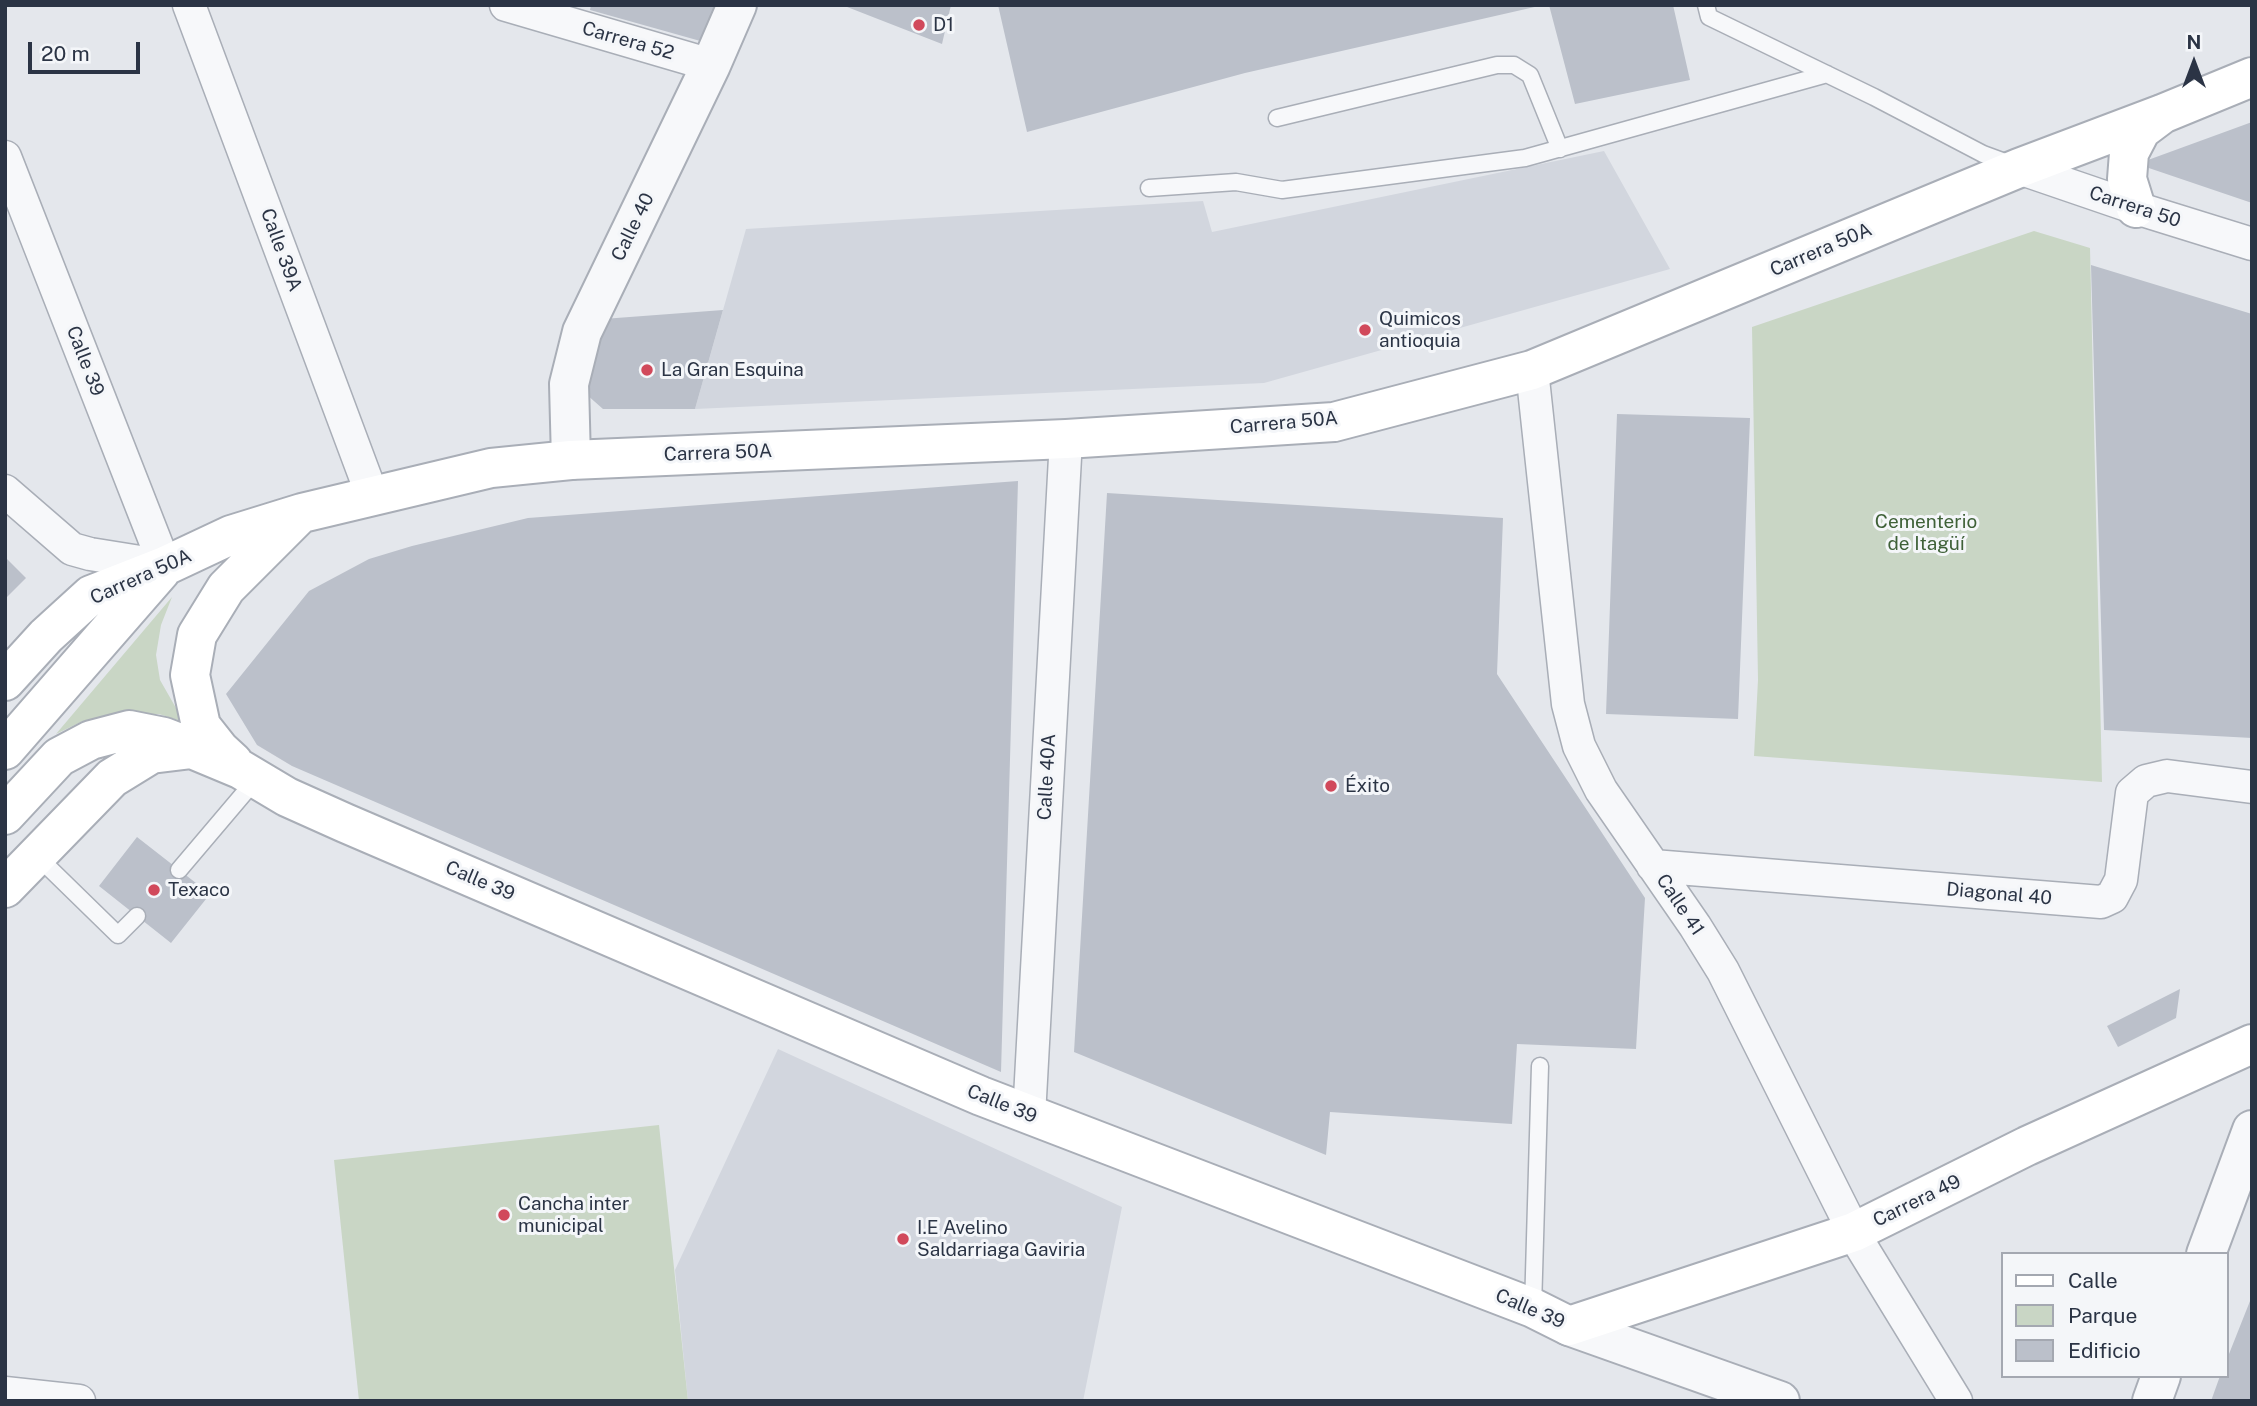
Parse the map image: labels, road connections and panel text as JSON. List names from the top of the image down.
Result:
{
  "streets": {
    "main road": ["Carrera 50A", "Calle 39", "Carrera 49"],
    "street": [
      "Carrera 52",
      "Carrera 50",
      "Calle 40",
      "Calle 39A",
      "Calle 40A",
      "Diagonal 40",
      "Calle 41"
    ]
  },
  "crossings": [
    ["Carrera 52", "Calle 40"],
    ["Carrera 50", "Carrera 50A"],
    ["Calle 40", "Carrera 50A"],
    ["Calle 39A", "Carrera 50A"],
    ["Carrera 50A", "Calle 39"],
    ["Carrera 50A", "Calle 40A"],
    ["Carrera 50A", "Calle 41"],
    ["Calle 39", "Calle 40A"],
    ["Calle 39", "Carrera 49"],
    ["Diagonal 40", "Calle 41"],
    ["Calle 41", "Carrera 49"]
  ],
  "parks": ["Cementerio de Itagüí"],
  "places": [
    "D1",
    "Quimicos antioquia",
    "La Gran Esquina",
    "Éxito",
    "Texaco",
    "Cancha inter municipal",
    "I.E Avelino Saldarriaga Gaviria"
  ],
  "legend": ["Calle", "Parque", "Edificio"],
  "scale_bar": "20 m",
  "north": "top"
}
